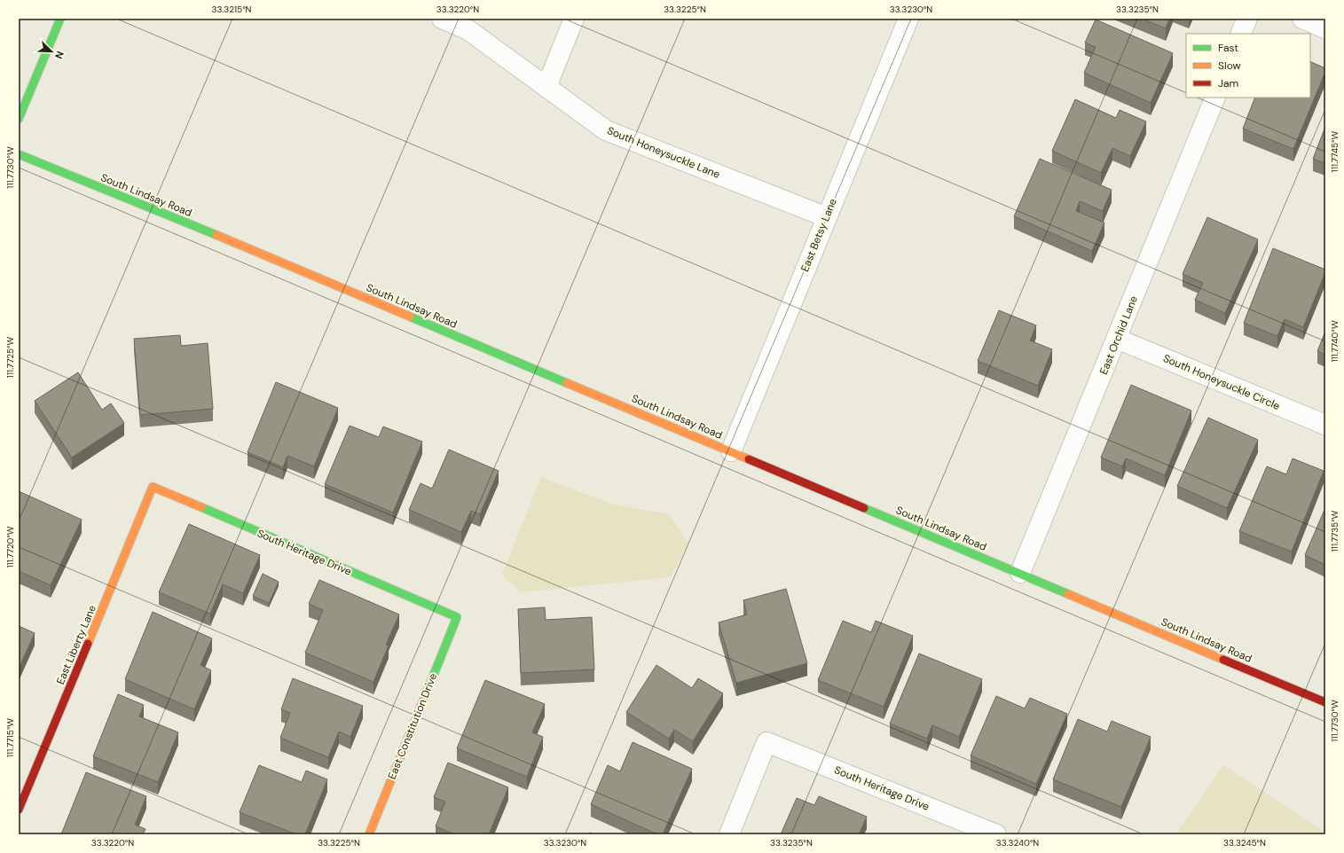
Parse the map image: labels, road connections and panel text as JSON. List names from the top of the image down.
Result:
{
  "streets": {
    "main road": [
      "South Lindsay Road",
      "South Heritage Drive",
      "East Liberty Lane",
      "East Constitution Drive"
    ],
    "street": [
      "South Honeysuckle Lane",
      "East Betsy Lane",
      "East Orchid Lane",
      "South Honeysuckle Circle"
    ]
  },
  "crossings": [
    ["South Honeysuckle Lane", "East Betsy Lane"],
    ["South Lindsay Road", "East Betsy Lane"],
    ["South Lindsay Road", "East Orchid Lane"],
    ["East Orchid Lane", "South Honeysuckle Circle"],
    ["South Heritage Drive", "East Liberty Lane"],
    ["South Heritage Drive", "East Constitution Drive"]
  ],
  "legend": ["Fast", "Slow", "Jam"],
  "north": "bottom right",
  "coordinates": [
    "33.3215°N",
    "33.3220°N",
    "33.3225°N",
    "33.3230°N",
    "33.3235°N",
    "111.7745°W",
    "111.7730°W",
    "111.7740°W",
    "111.7725°W",
    "111.7735°W",
    "111.7720°W",
    "111.7715°W",
    "33.3240°N",
    "33.3245°N"
  ]
}
